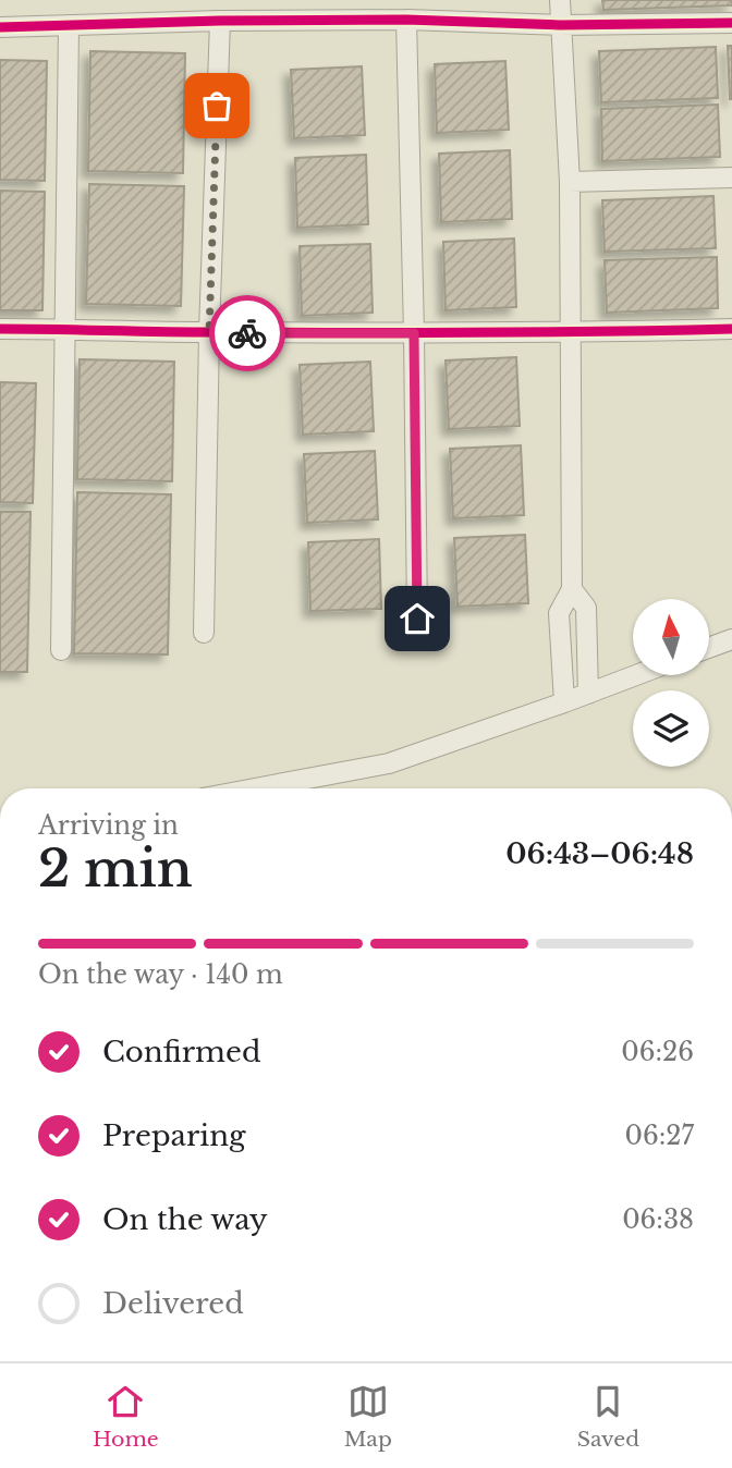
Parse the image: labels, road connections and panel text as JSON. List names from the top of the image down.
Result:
{
  "north": "top",
  "page": {
    "heading": ["2 min", "Arriving in", "06:43–06:48"],
    "bar": "On the way · 140 m",
    "list": [
      ["Confirmed", "06:26"],
      ["Preparing", "06:27"],
      ["On the way", "06:38"],
      "Delivered"
    ],
    "tabs": ["Home", "Map", "Saved"]
  }
}
